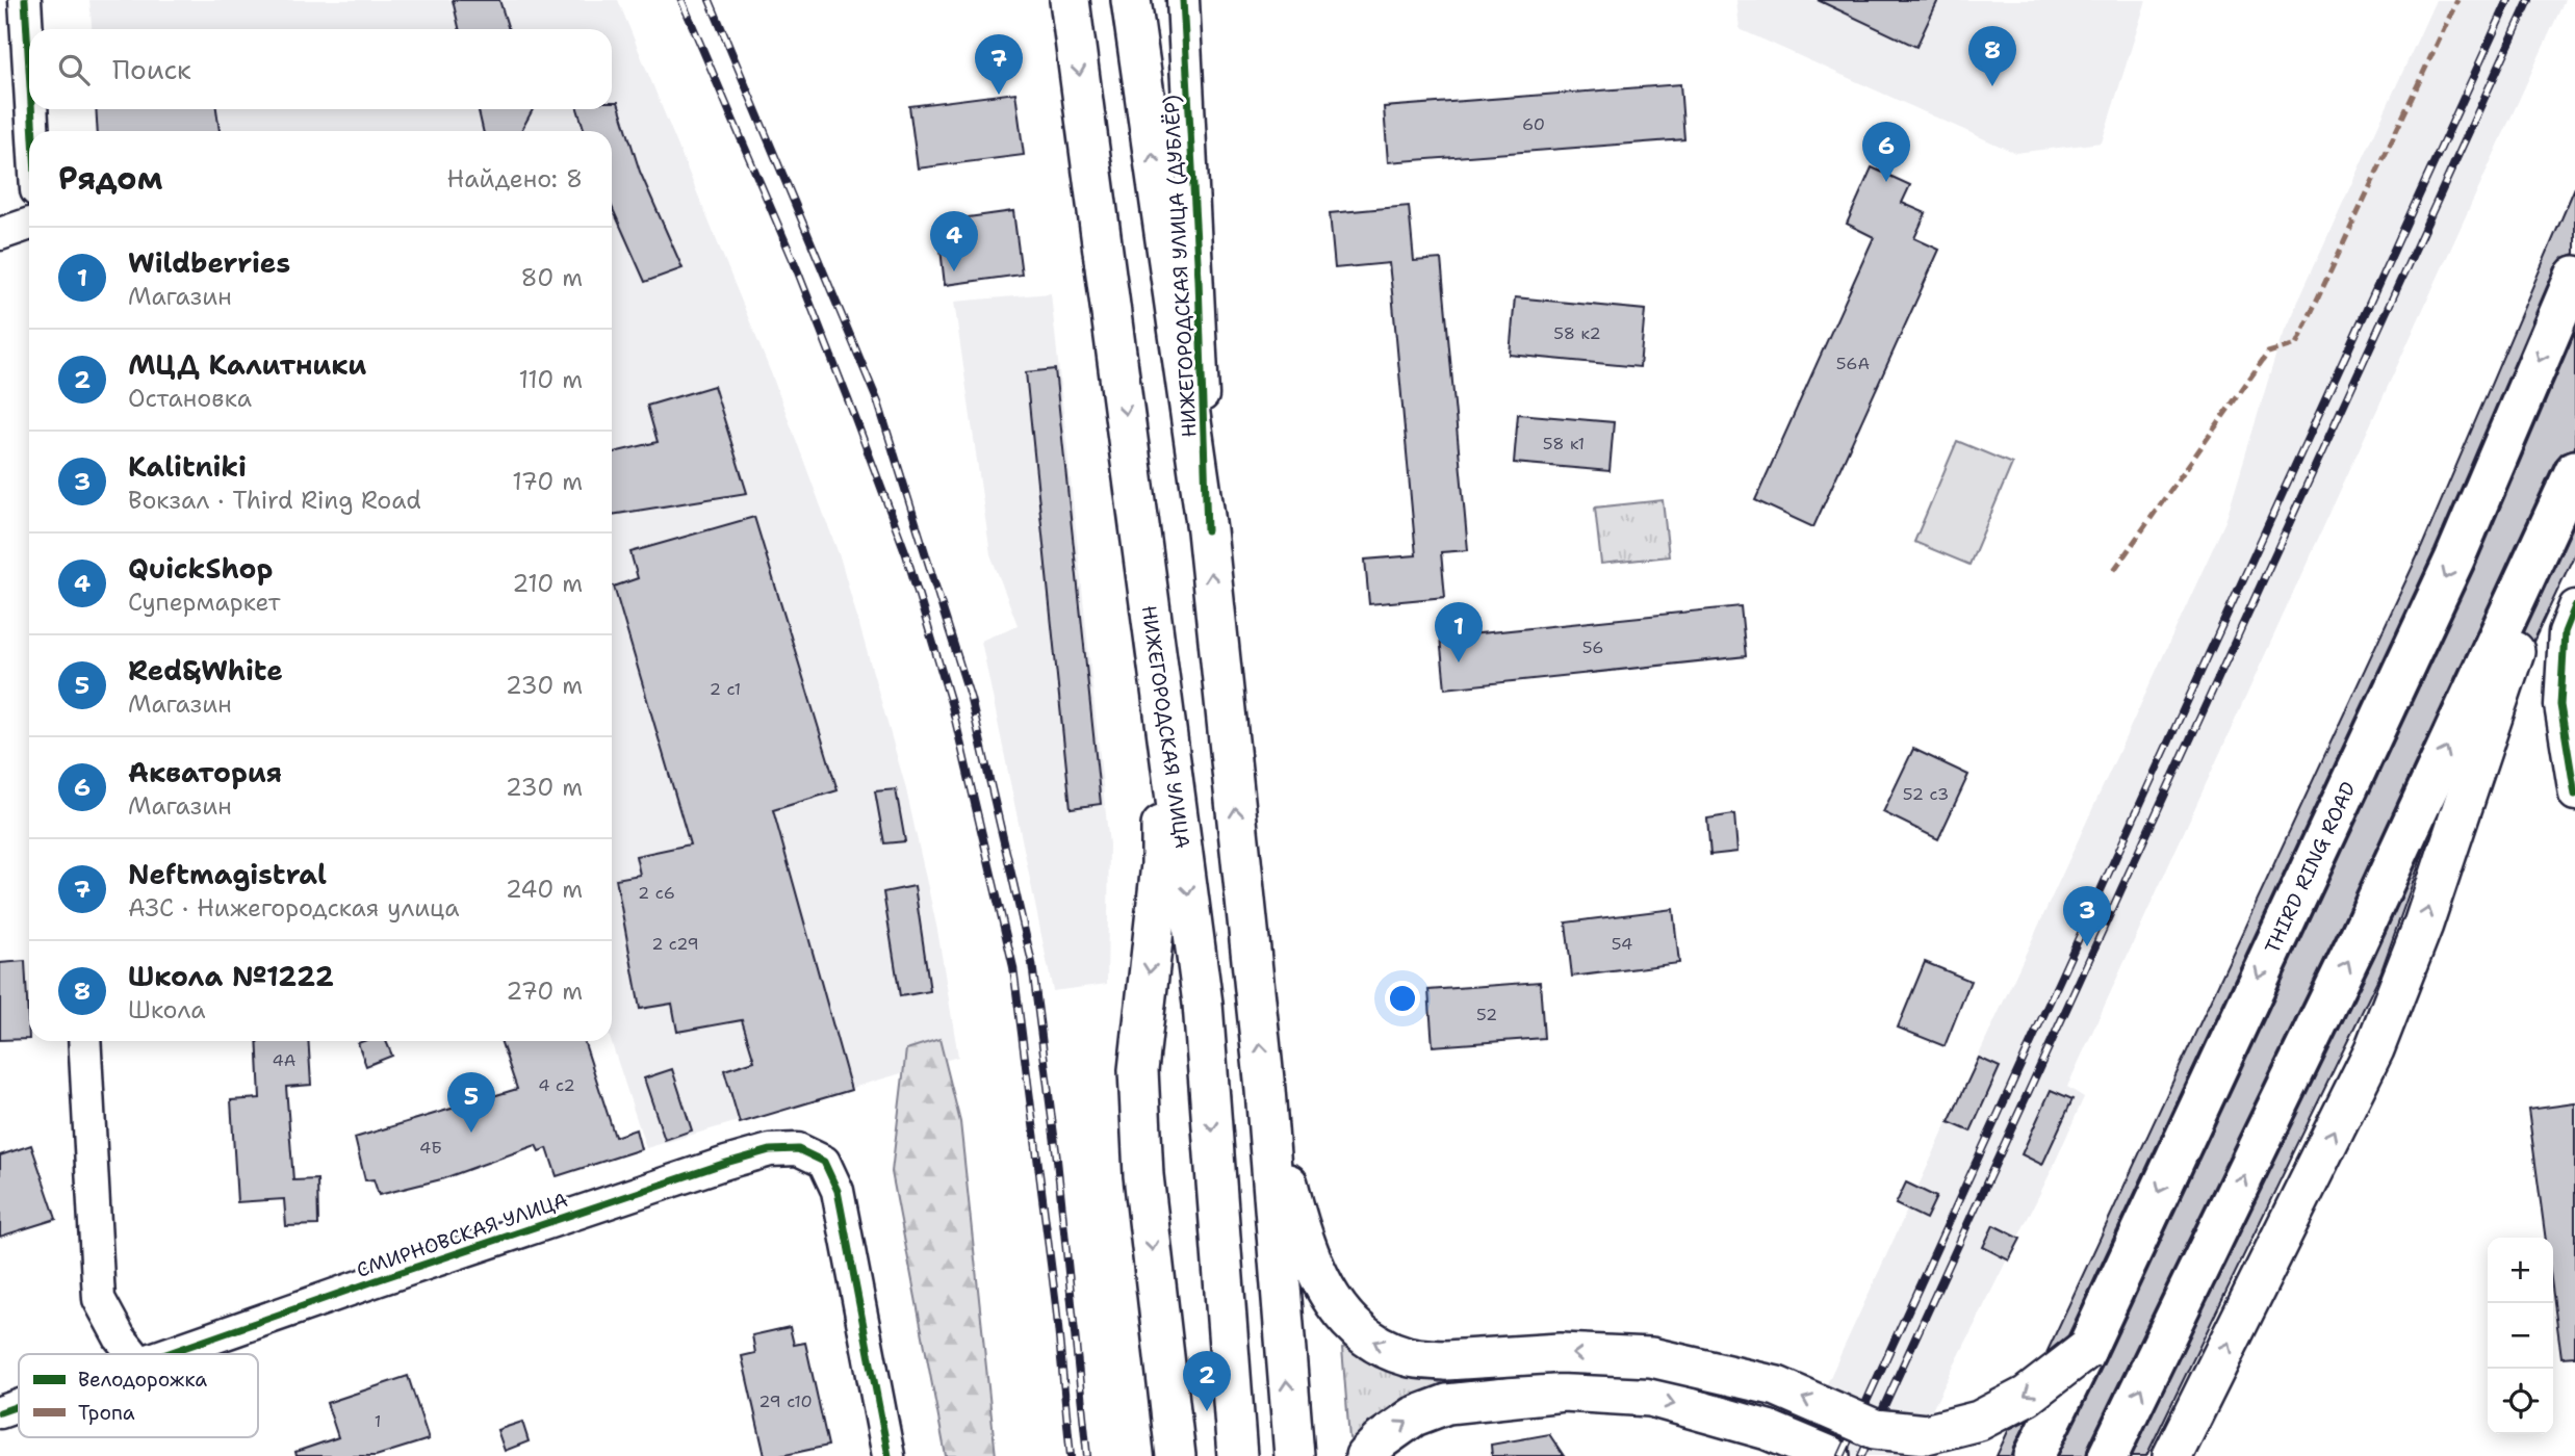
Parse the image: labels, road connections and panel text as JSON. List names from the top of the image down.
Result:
{
  "streets": {
    "main road": ["НИЖЕГОРОДСКАЯ УЛИЦА", "THIRD RING ROAD"],
    "street": ["НИЖЕГОРОДСКАЯ УЛИЦА (ДУБЛЁР)", "СМИРНОВСКАЯ УЛИЦА"]
  },
  "house_numbers": [
    "60",
    "58 к2",
    "56А",
    "58 к1",
    "56",
    "2 с1",
    "52 c3",
    "2 с6",
    "2 с29",
    "54",
    "52",
    "4А",
    "4 с2",
    "4Б",
    "29 с10",
    "1"
  ],
  "legend": ["Велодорожка", "Тропа"],
  "page": {
    "pins": [
      "8",
      "7",
      "6",
      "4",
      "1",
      "3",
      "5",
      "2"
    ],
    "search": "Поиск",
    "heading": ["Рядом", "Найдено: 8"],
    "list": [
      {
        "mark": "1",
        "name": "Wildberries",
        "note": "Магазин",
        "value": "80 m"
      },
      {
        "mark": "2",
        "name": "МЦД Калитники",
        "note": "Остановка",
        "value": "110 m"
      },
      {
        "mark": "3",
        "name": "Kalitniki",
        "note": "Вокзал · Third Ring Road",
        "value": "170 m"
      },
      {
        "mark": "4",
        "name": "QuickShop",
        "note": "Супермаркет",
        "value": "210 m"
      },
      {
        "mark": "5",
        "name": "Red&White",
        "note": "Магазин",
        "value": "230 m"
      },
      {
        "mark": "6",
        "name": "Акватория",
        "note": "Магазин",
        "value": "230 m"
      },
      {
        "mark": "7",
        "name": "Neftmagistral",
        "note": "АЗС · Нижегородская улица",
        "value": "240 m"
      },
      {
        "mark": "8",
        "name": "Школа №1222",
        "note": "Школа",
        "value": "270 m"
      }
    ],
    "map_buttons": ["+", "−"]
  }
}
